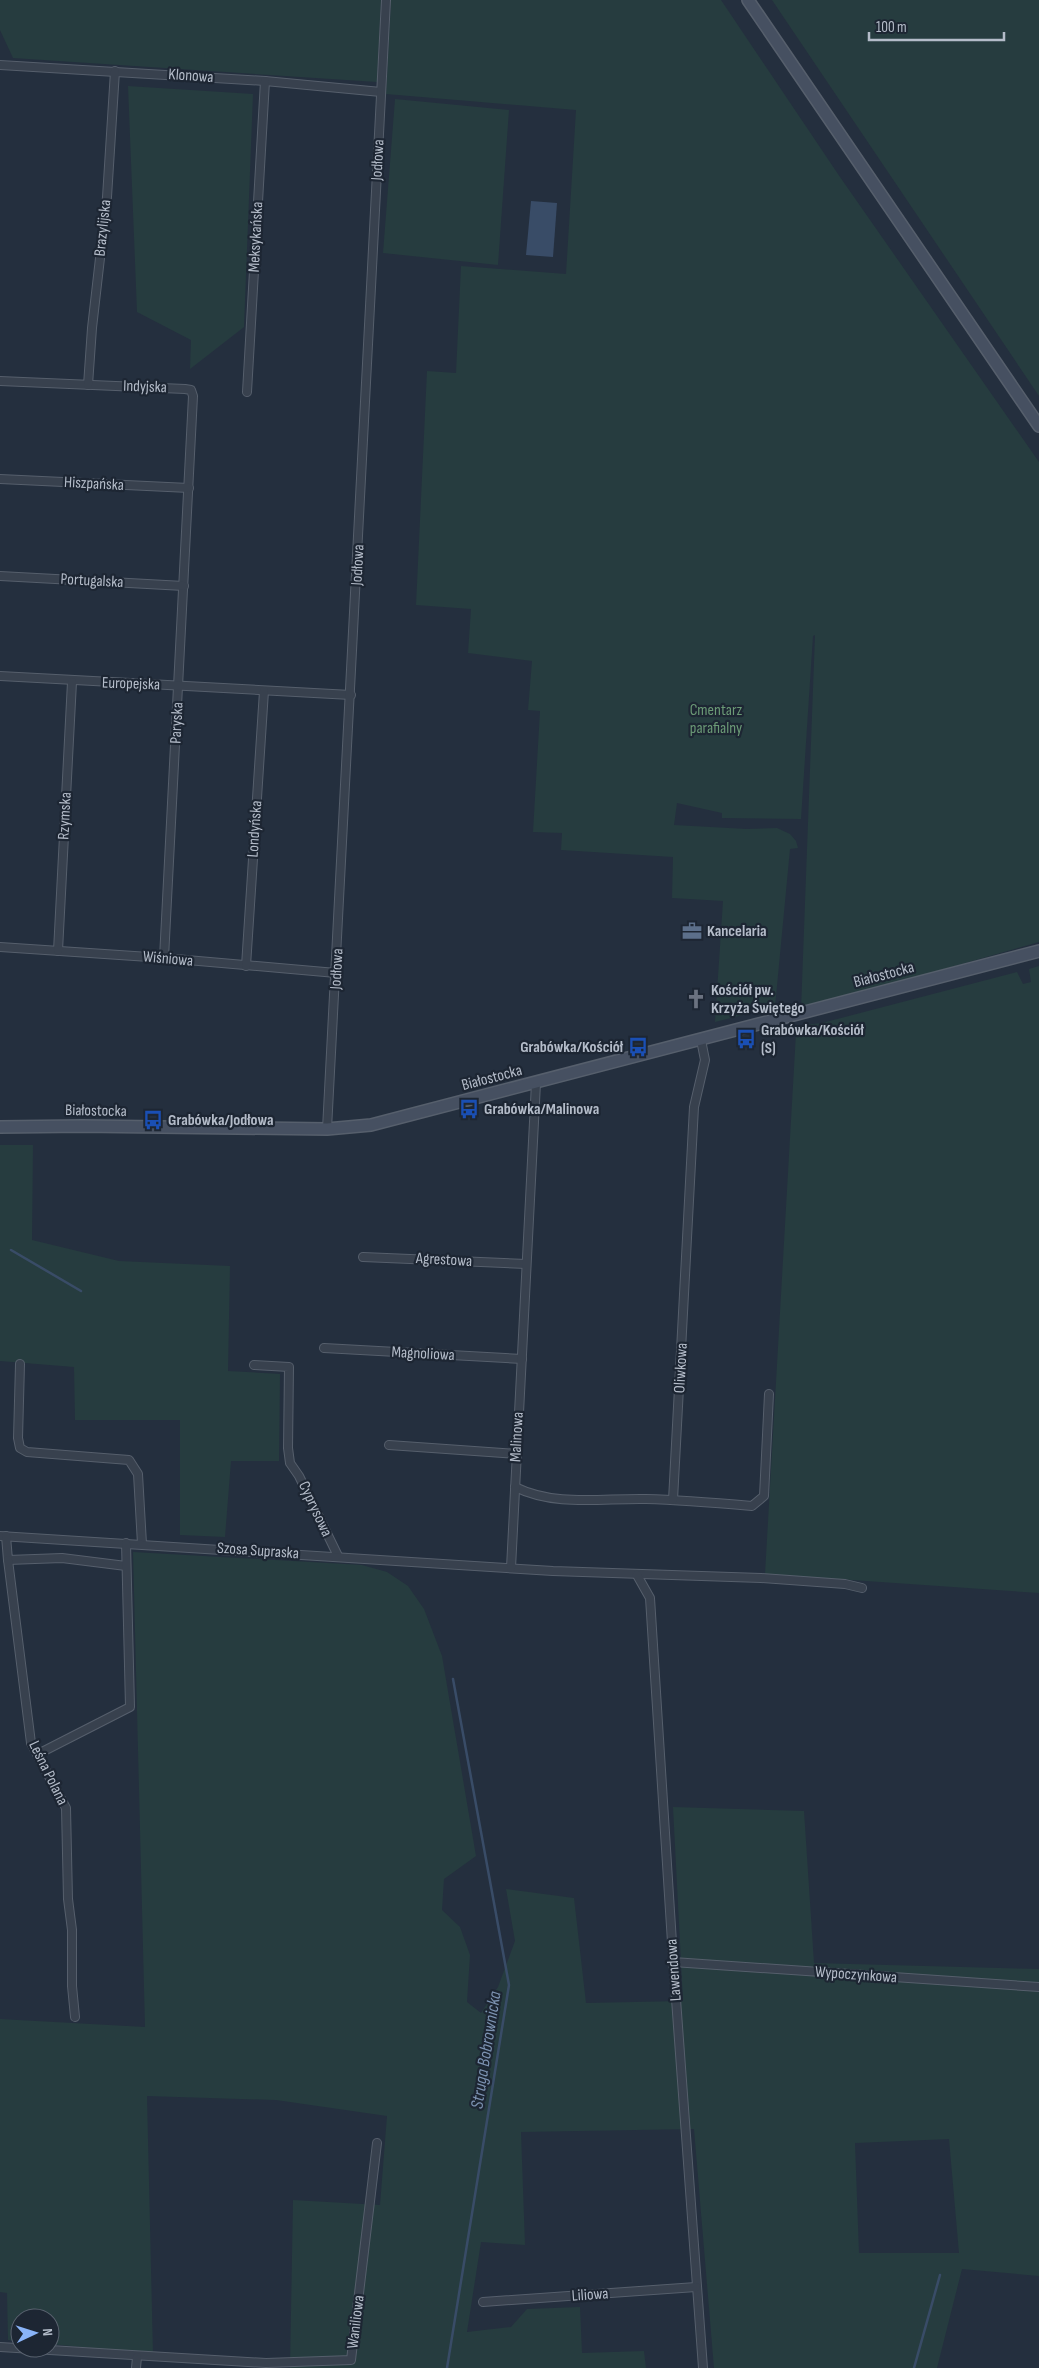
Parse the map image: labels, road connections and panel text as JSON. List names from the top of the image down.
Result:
{
  "streets": {
    "street": [
      "Klonowa",
      "Jodłowa",
      "Brazylijska",
      "Meksykańska",
      "Indyjska",
      "Hiszpańska",
      "Portugalska",
      "Europejska",
      "Paryska",
      "Rzymska",
      "Londyńska",
      "Wiśniowa",
      "Białostocka",
      "Agrestowa",
      "Magnoliowa",
      "Oliwkowa",
      "Malinowa",
      "Cyprysowa",
      "Szosa Supraska",
      "Leśna Polana",
      "Lawendowa",
      "Wypoczynkowa",
      "Liliowa",
      "Waniliowa"
    ]
  },
  "crossings": [
    ["Klonowa", "Jodłowa"],
    ["Klonowa", "Brazylijska"],
    ["Klonowa", "Meksykańska"],
    ["Jodłowa", "Europejska"],
    ["Jodłowa", "Wiśniowa"],
    ["Jodłowa", "Białostocka"],
    ["Brazylijska", "Indyjska"],
    ["Indyjska", "Hiszpańska"],
    ["Indyjska", "Paryska"],
    ["Hiszpańska", "Paryska"],
    ["Portugalska", "Paryska"],
    ["Europejska", "Paryska"],
    ["Europejska", "Rzymska"],
    ["Europejska", "Londyńska"],
    ["Paryska", "Wiśniowa"],
    ["Rzymska", "Wiśniowa"],
    ["Londyńska", "Wiśniowa"],
    ["Białostocka", "Oliwkowa"],
    ["Białostocka", "Malinowa"],
    ["Agrestowa", "Malinowa"],
    ["Magnoliowa", "Malinowa"],
    ["Malinowa", "Szosa Supraska"],
    ["Cyprysowa", "Szosa Supraska"],
    ["Szosa Supraska", "Leśna Polana"],
    ["Lawendowa", "Wypoczynkowa"],
    ["Lawendowa", "Liliowa"]
  ],
  "water": ["Struga Bobrownicka"],
  "parks": ["Cmentarz parafialny"],
  "places": {
    "office": ["Kancelaria"],
    "church": ["Kościół pw. Krzyża Świętego"],
    "bus stop": [
      "Grabówka/Kościół (S)",
      "Grabówka/Kościół",
      "Grabówka/Malinowa",
      "Grabówka/Jodłowa"
    ]
  },
  "scale_bar": "100 m",
  "north": "right"
}
